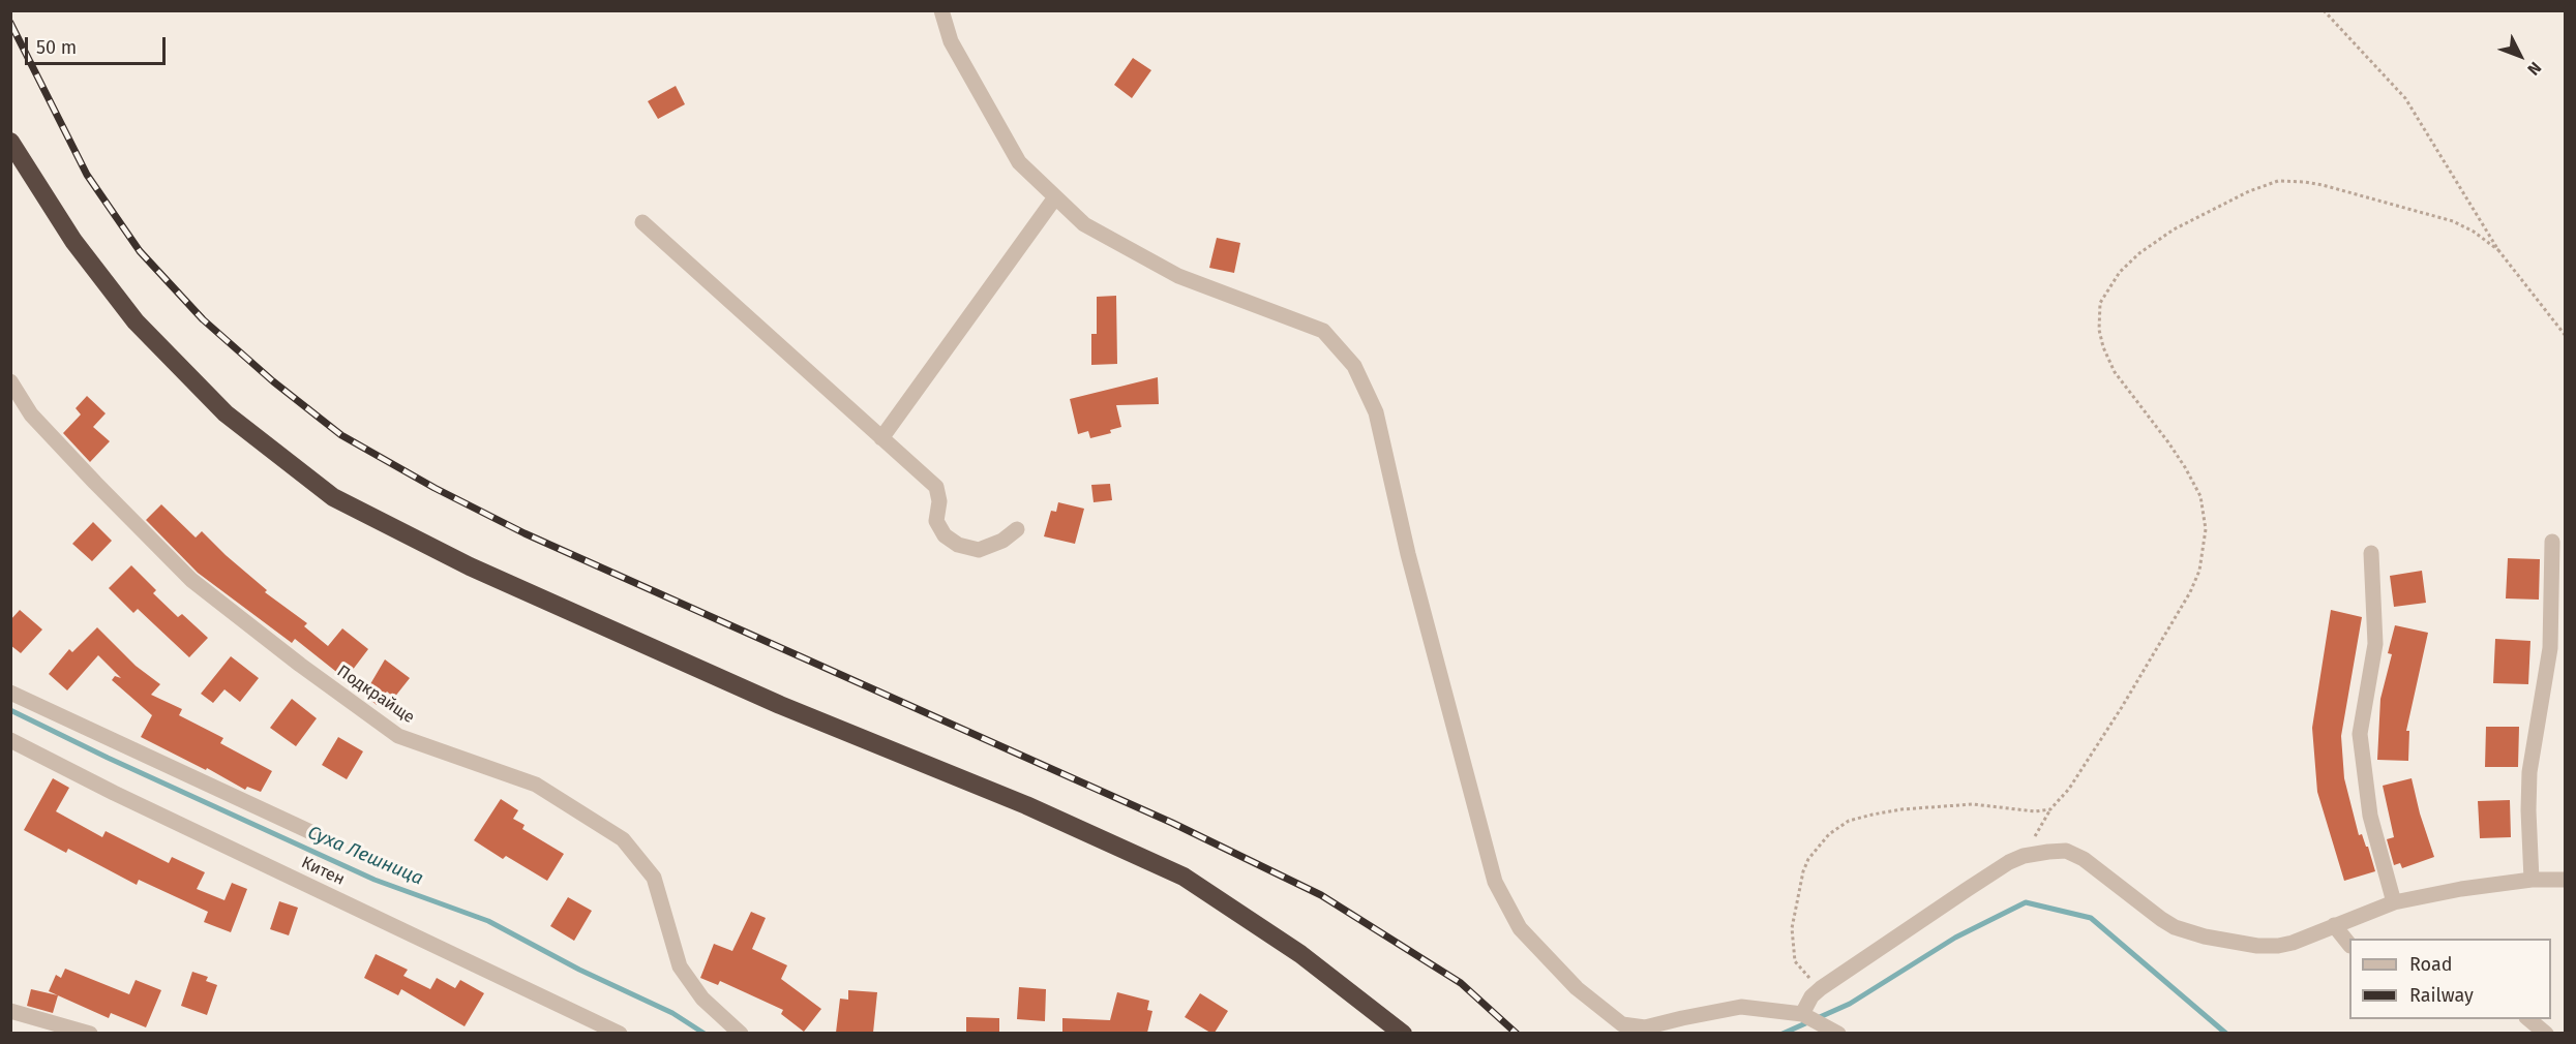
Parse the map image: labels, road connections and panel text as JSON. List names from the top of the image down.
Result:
{
  "streets": {
    "street": ["Подкрайще", "Китен"]
  },
  "water": ["Суха Лешница"],
  "legend": ["Road", "Railway"],
  "scale_bar": "50 m",
  "north": "bottom right"
}
